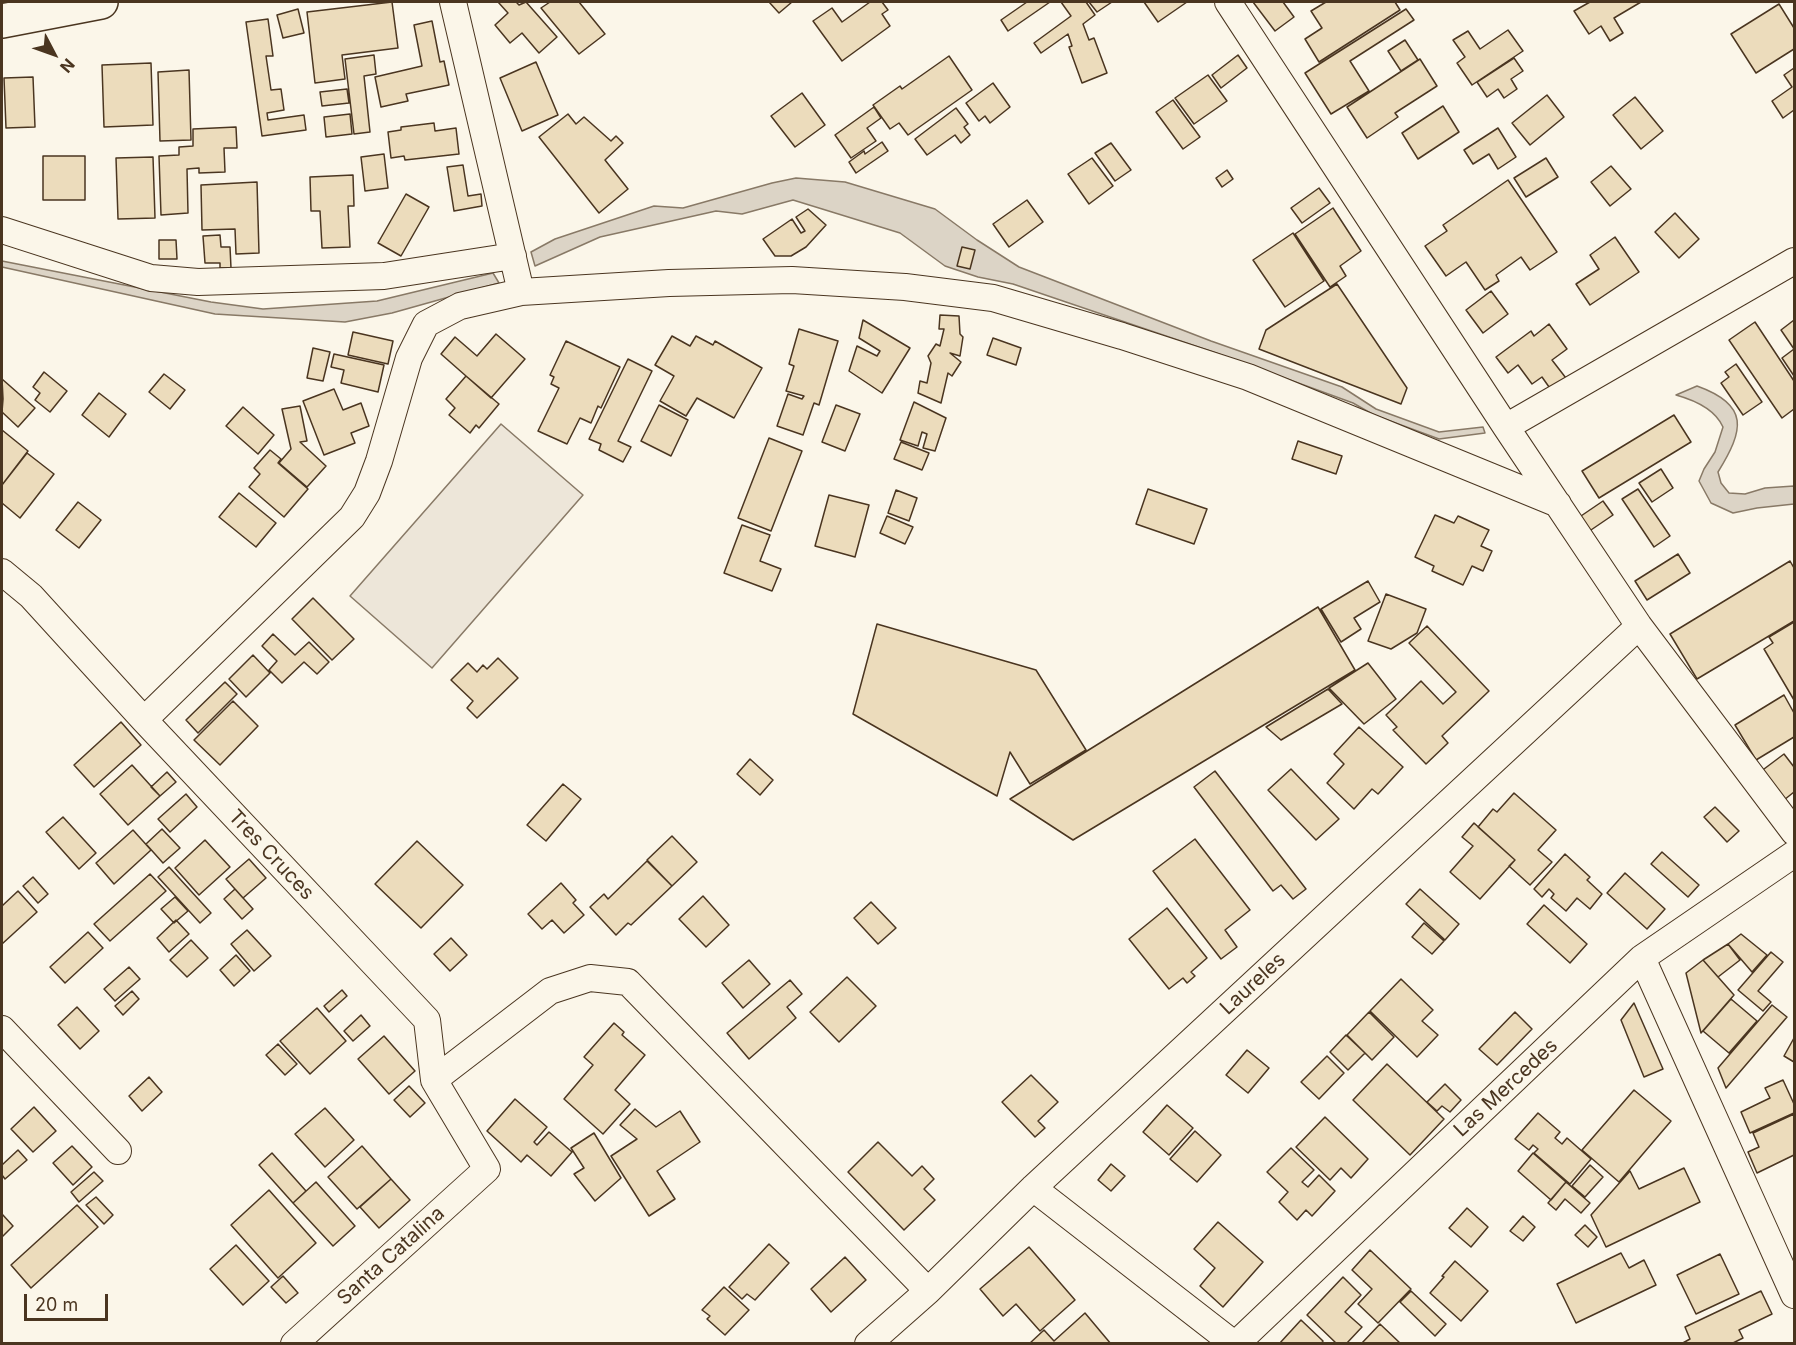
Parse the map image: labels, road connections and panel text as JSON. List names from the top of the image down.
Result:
{
  "streets": {
    "street": [
      "Tres Cruces",
      "Laureles",
      "Las Mercedes",
      "Santa Catalina"
    ]
  },
  "crossings": [
    ["Tres Cruces", "Santa Catalina"]
  ],
  "scale_bar": "20 m",
  "north": "bottom right"
}
